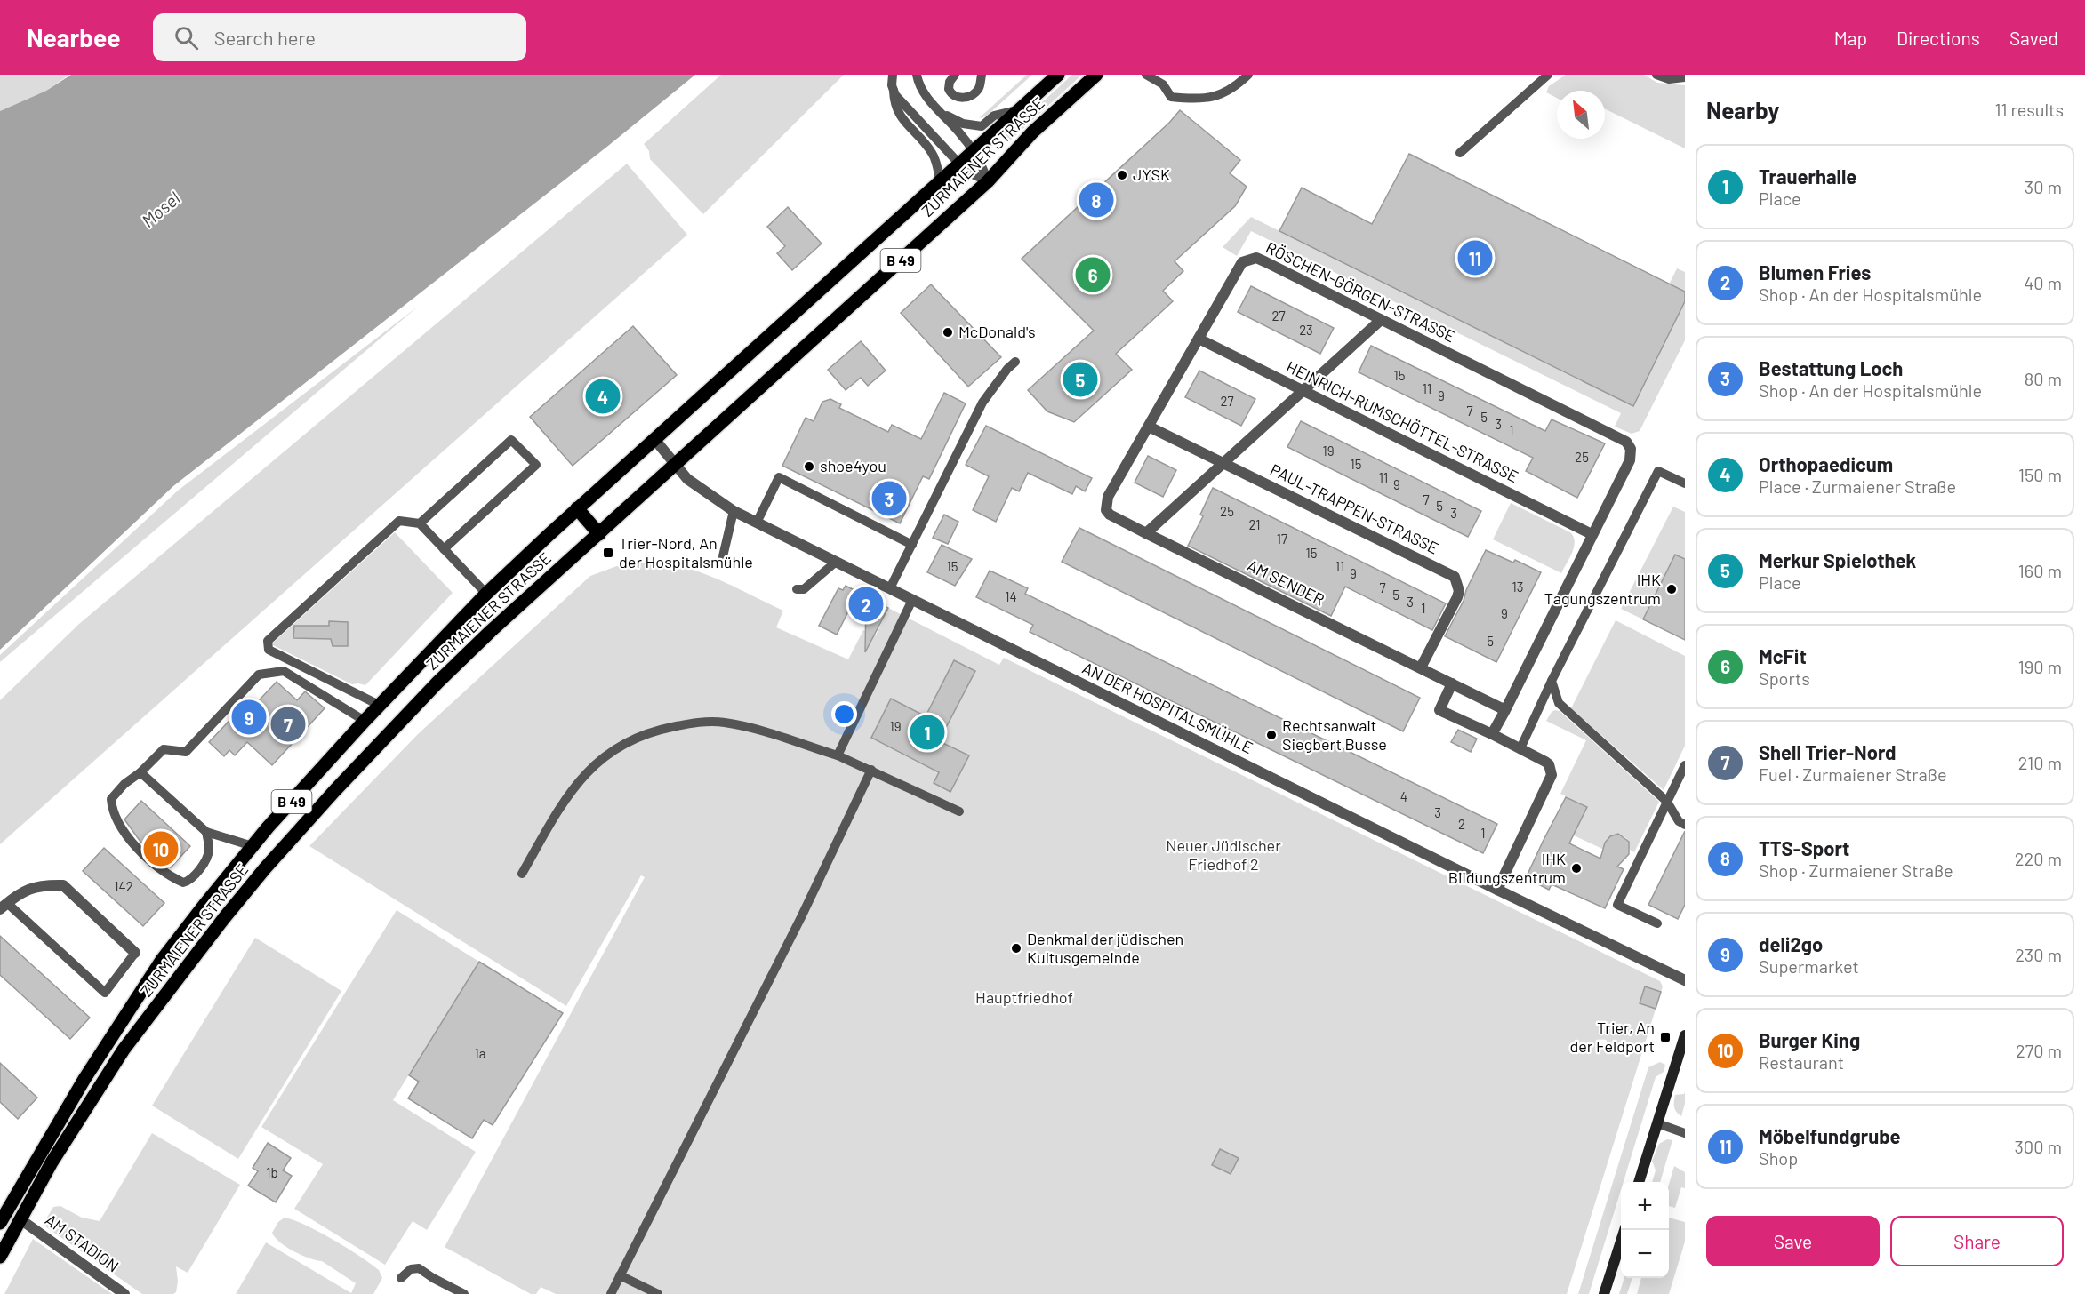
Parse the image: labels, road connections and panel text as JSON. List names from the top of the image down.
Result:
{
  "streets": {
    "main road": ["ZURMAIENER STRASSE", "B 49"],
    "street": [
      "RÖSCHEN-GÖRGEN-STRASSE",
      "HEINRICH-RUMSCHÖTTEL-STRASSE",
      "PAUL-TRAPPEN-STRASSE",
      "AM SENDER",
      "AN DER HOSPITALSMÜHLE",
      "AM STADION"
    ]
  },
  "crossings": [
    ["ZURMAIENER STRASSE", "AN DER HOSPITALSMÜHLE"],
    ["ZURMAIENER STRASSE", "AM STADION"],
    ["RÖSCHEN-GÖRGEN-STRASSE", "HEINRICH-RUMSCHÖTTEL-STRASSE"],
    ["RÖSCHEN-GÖRGEN-STRASSE", "PAUL-TRAPPEN-STRASSE"],
    ["RÖSCHEN-GÖRGEN-STRASSE", "AM SENDER"],
    ["PAUL-TRAPPEN-STRASSE", "AM SENDER"]
  ],
  "water": ["Mosel"],
  "parks": ["Neuer Jüdischer Friedhof 2", "Hauptfriedhof"],
  "places": {
    "other": [
      "JYSK",
      "McDonald's",
      "shoe4you",
      "IHK Tagungszentrum",
      "Rechtsanwalt Siegbert Busse",
      "IHK Bildungszentrum",
      "Denkmal der jüdischen Kultusgemeinde"
    ],
    "transit": ["Trier-Nord, An der Hospitalsmühle", "Trier, An der Feldport"]
  },
  "house_numbers": [
    "27",
    "23",
    "15",
    "11",
    "9",
    "27",
    "7",
    "5",
    "3",
    "1",
    "19",
    "25",
    "15",
    "11",
    "9",
    "7",
    "5",
    "25",
    "3",
    "21",
    "17",
    "15",
    "15",
    "11",
    "9",
    "13",
    "7",
    "5",
    "14",
    "3",
    "1",
    "9",
    "5",
    "19",
    "4",
    "3",
    "2",
    "1",
    "142",
    "1a",
    "1b"
  ],
  "north": "top left",
  "page": {
    "header": "Nearbee",
    "search": "Search here",
    "nav": ["Map", "Directions", "Saved"],
    "heading": ["Nearby", "11 results"],
    "list": [
      {
        "mark": "1",
        "name": "Trauerhalle",
        "note": "Place",
        "value": "30 m"
      },
      {
        "mark": "2",
        "name": "Blumen Fries",
        "note": "Shop · An der Hospitalsmühle",
        "value": "40 m"
      },
      {
        "mark": "3",
        "name": "Bestattung Loch",
        "note": "Shop · An der Hospitalsmühle",
        "value": "80 m"
      },
      {
        "mark": "4",
        "name": "Orthopaedicum",
        "note": "Place · Zurmaiener Straße",
        "value": "150 m"
      },
      {
        "mark": "5",
        "name": "Merkur Spielothek",
        "note": "Place",
        "value": "160 m"
      },
      {
        "mark": "6",
        "name": "McFit",
        "note": "Sports",
        "value": "190 m"
      },
      {
        "mark": "7",
        "name": "Shell Trier-Nord",
        "note": "Fuel · Zurmaiener Straße",
        "value": "210 m"
      },
      {
        "mark": "8",
        "name": "TTS-Sport",
        "note": "Shop · Zurmaiener Straße",
        "value": "220 m"
      },
      {
        "mark": "9",
        "name": "deli2go",
        "note": "Supermarket",
        "value": "230 m"
      },
      {
        "mark": "10",
        "name": "Burger King",
        "note": "Restaurant",
        "value": "270 m"
      },
      {
        "mark": "11",
        "name": "Möbelfundgrube",
        "note": "Shop",
        "value": "300 m"
      }
    ],
    "pins": [
      "8",
      "11",
      "6",
      "5",
      "4",
      "3",
      "2",
      "9",
      "7",
      "1",
      "10"
    ],
    "map_buttons": ["+", "−"],
    "buttons": ["Save", "Share"]
  }
}
